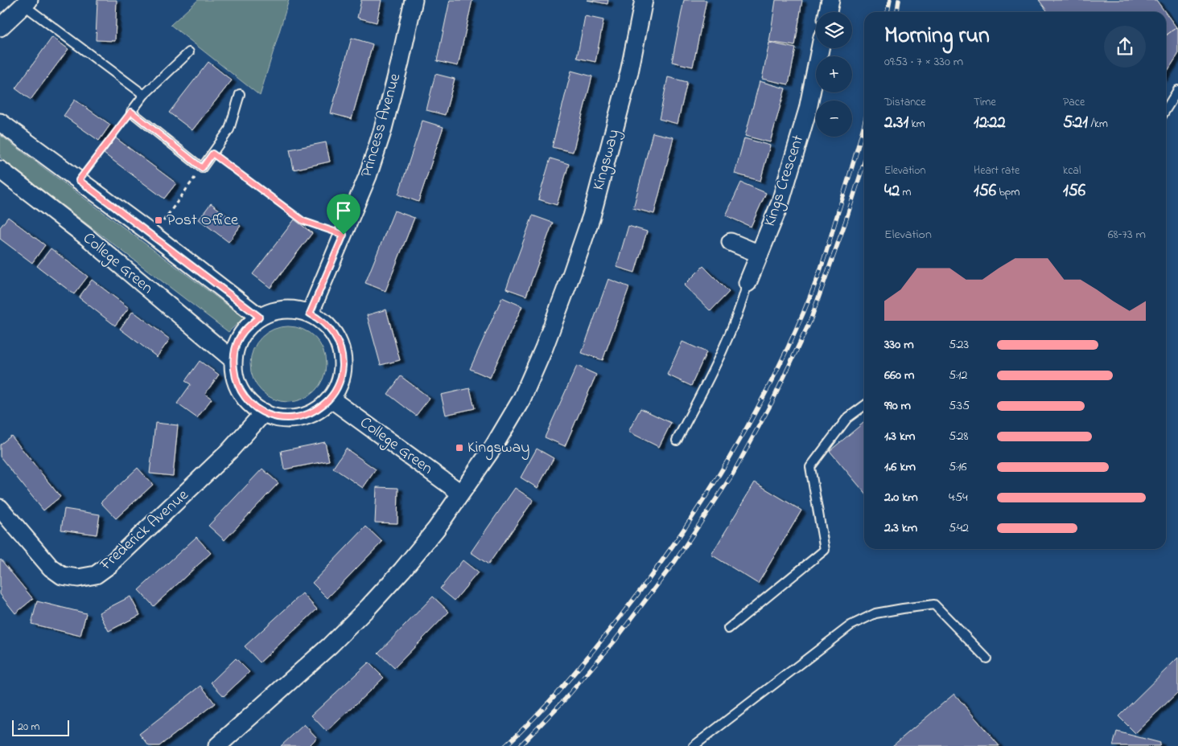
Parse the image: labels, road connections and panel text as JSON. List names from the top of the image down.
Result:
{
  "streets": {
    "street": [
      "Princess Avenue",
      "Kingsway",
      "Kings Crescent",
      "College Green",
      "Frederick Avenue"
    ]
  },
  "crossings": [
    ["Princess Avenue", "College Green"],
    ["Princess Avenue", "Frederick Avenue"],
    ["Kingsway", "College Green"],
    ["College Green", "Frederick Avenue"]
  ],
  "places": {
    "transit": ["Post Office", "Kingsway"]
  },
  "scale_bar": "20 m",
  "page": {
    "map_buttons": ["+", "−"],
    "heading": ["Morning run", "09:53 · 7 × 330 m"],
    "stats": [
      ["Distance", "2.31 km"],
      ["Time", "12:22"],
      ["Pace", "5:21 /km"],
      ["Elevation", "42 m"],
      ["Heart rate", "156 bpm"],
      ["kcal", "156"]
    ],
    "chart": ["Elevation", "68–73 m"],
    "list": [
      {
        "name": "330 m",
        "note": "5:23"
      },
      {
        "name": "660 m",
        "note": "5:12"
      },
      {
        "name": "990 m",
        "note": "5:35"
      },
      {
        "name": "1.3 km",
        "note": "5:28"
      },
      {
        "name": "1.6 km",
        "note": "5:16"
      },
      {
        "name": "2.0 km",
        "note": "4:54"
      },
      {
        "name": "2.3 km",
        "note": "5:42"
      }
    ],
    "scale": "20 m"
  }
}
